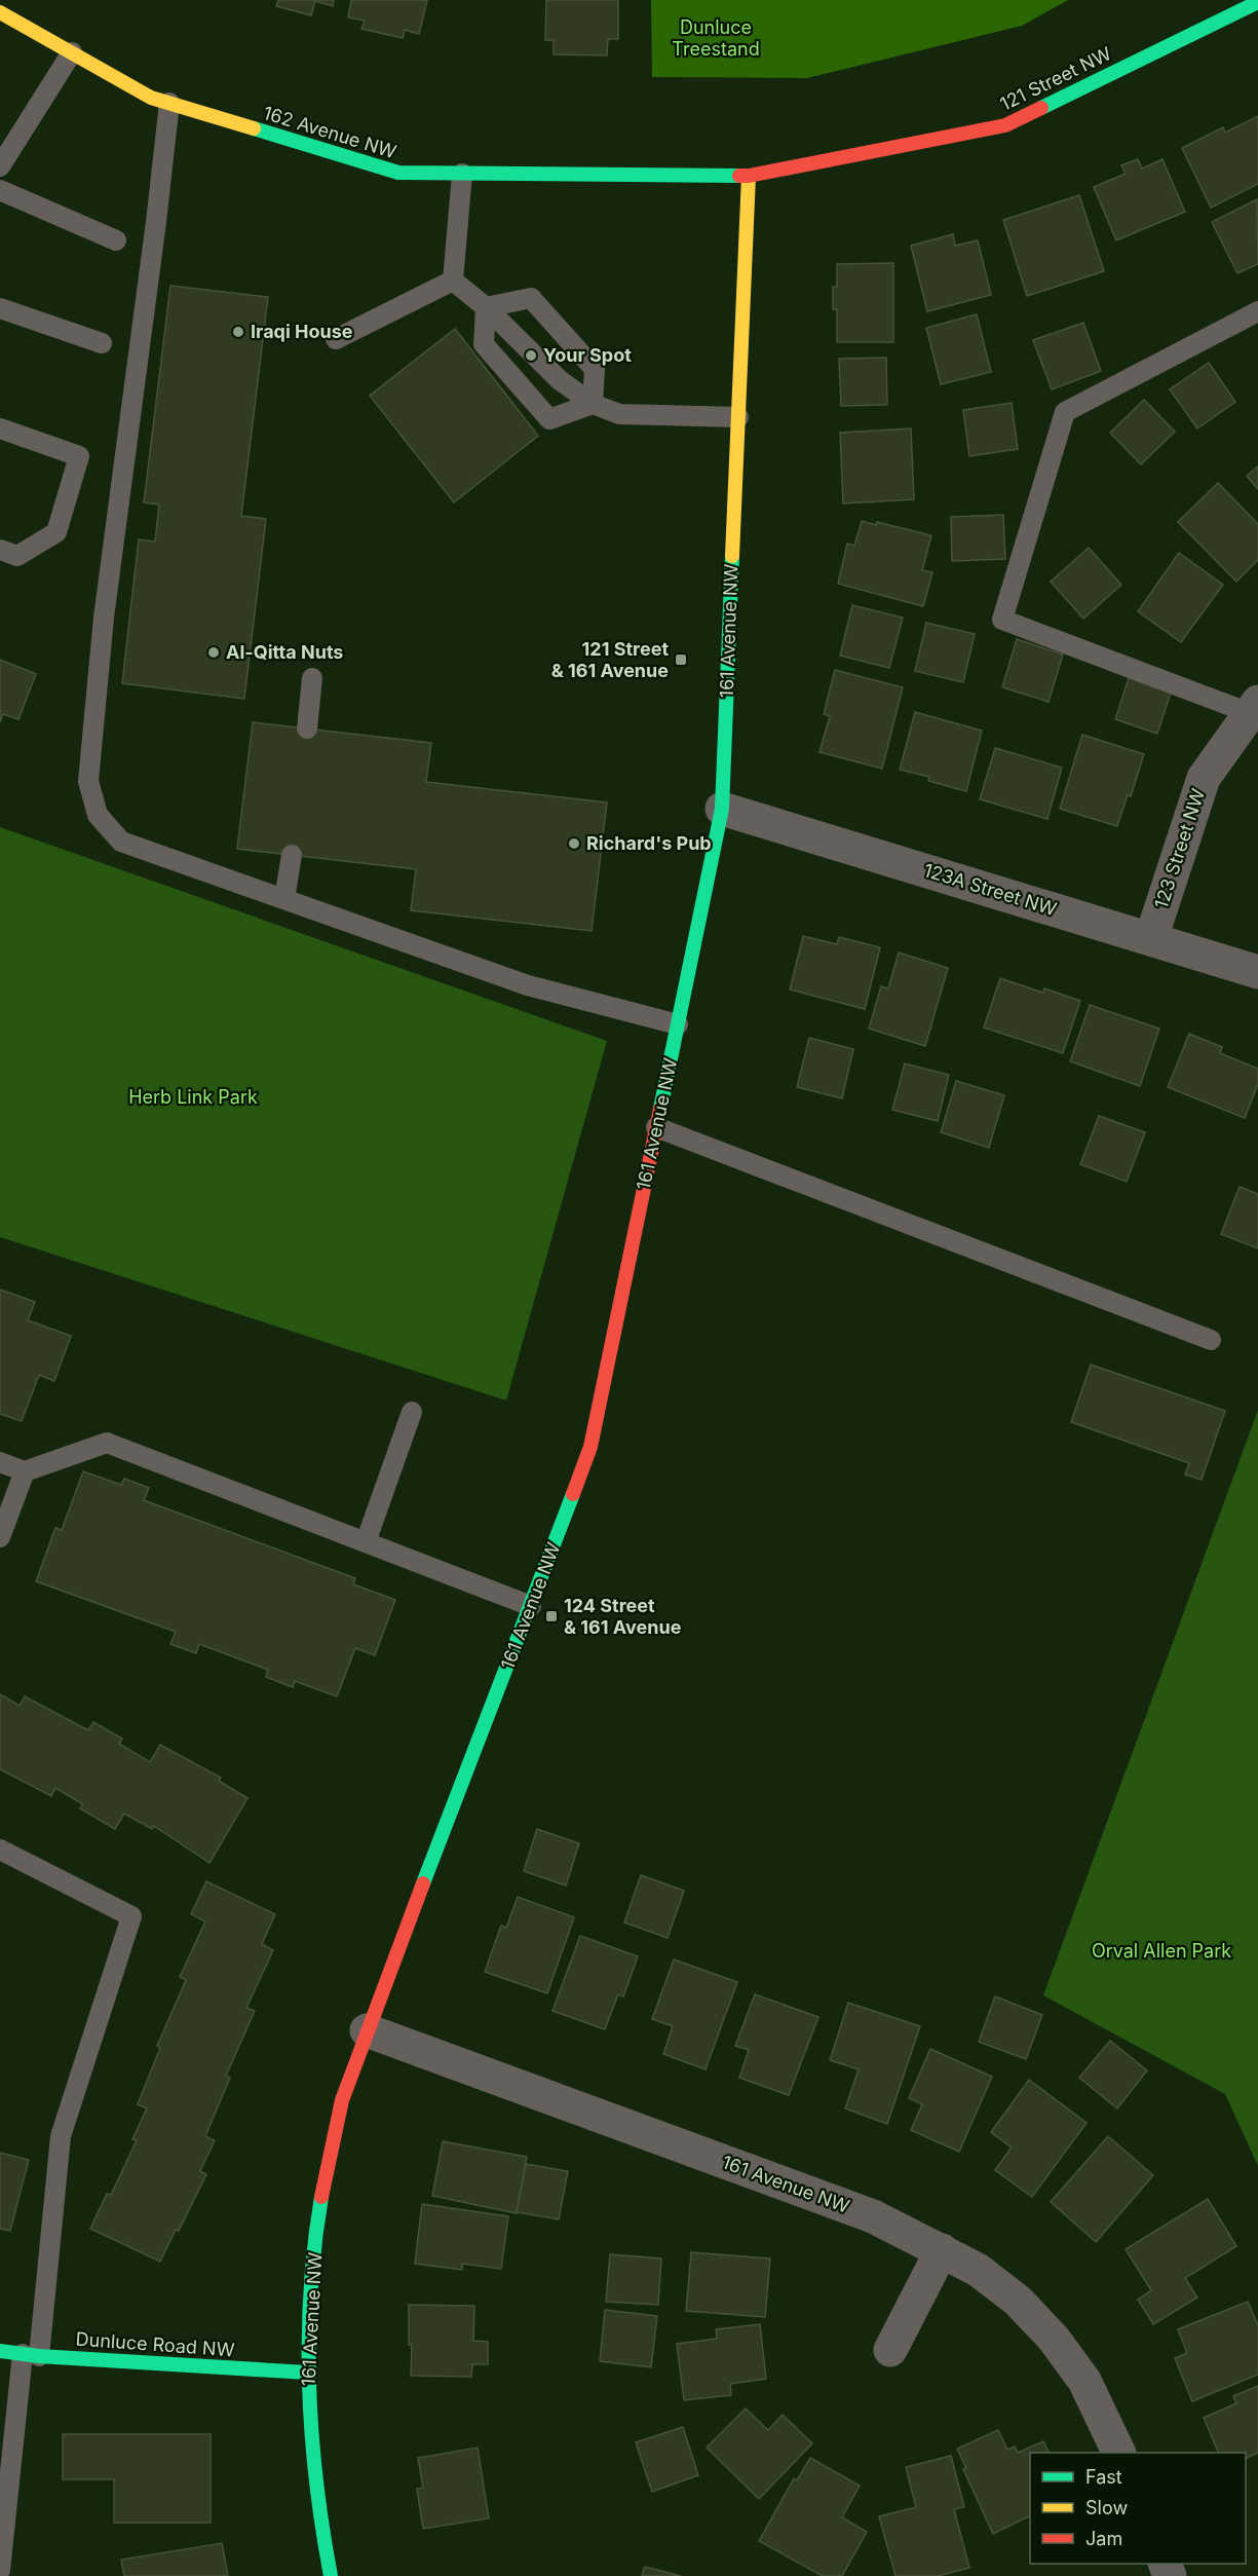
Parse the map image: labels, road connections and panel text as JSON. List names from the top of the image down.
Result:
{
  "streets": {
    "street": [
      "121 Street NW",
      "162 Avenue NW",
      "161 Avenue NW",
      "123 Street NW",
      "123A Street NW",
      "Dunluce Road NW"
    ]
  },
  "crossings": [
    ["121 Street NW", "162 Avenue NW"],
    ["121 Street NW", "161 Avenue NW"],
    ["162 Avenue NW", "161 Avenue NW"],
    ["161 Avenue NW", "123A Street NW"],
    ["161 Avenue NW", "Dunluce Road NW"],
    ["123 Street NW", "123A Street NW"]
  ],
  "parks": ["Dunluce Treestand", "Herb Link Park", "Orval Allen Park"],
  "places": {
    "other": [
      "Iraqi House",
      "Your Spot",
      "Al-Qitta Nuts",
      "Richard's Pub"
    ],
    "transit": ["121 Street & 161 Avenue", "124 Street & 161 Avenue"]
  },
  "legend": ["Fast", "Slow", "Jam"]
}
